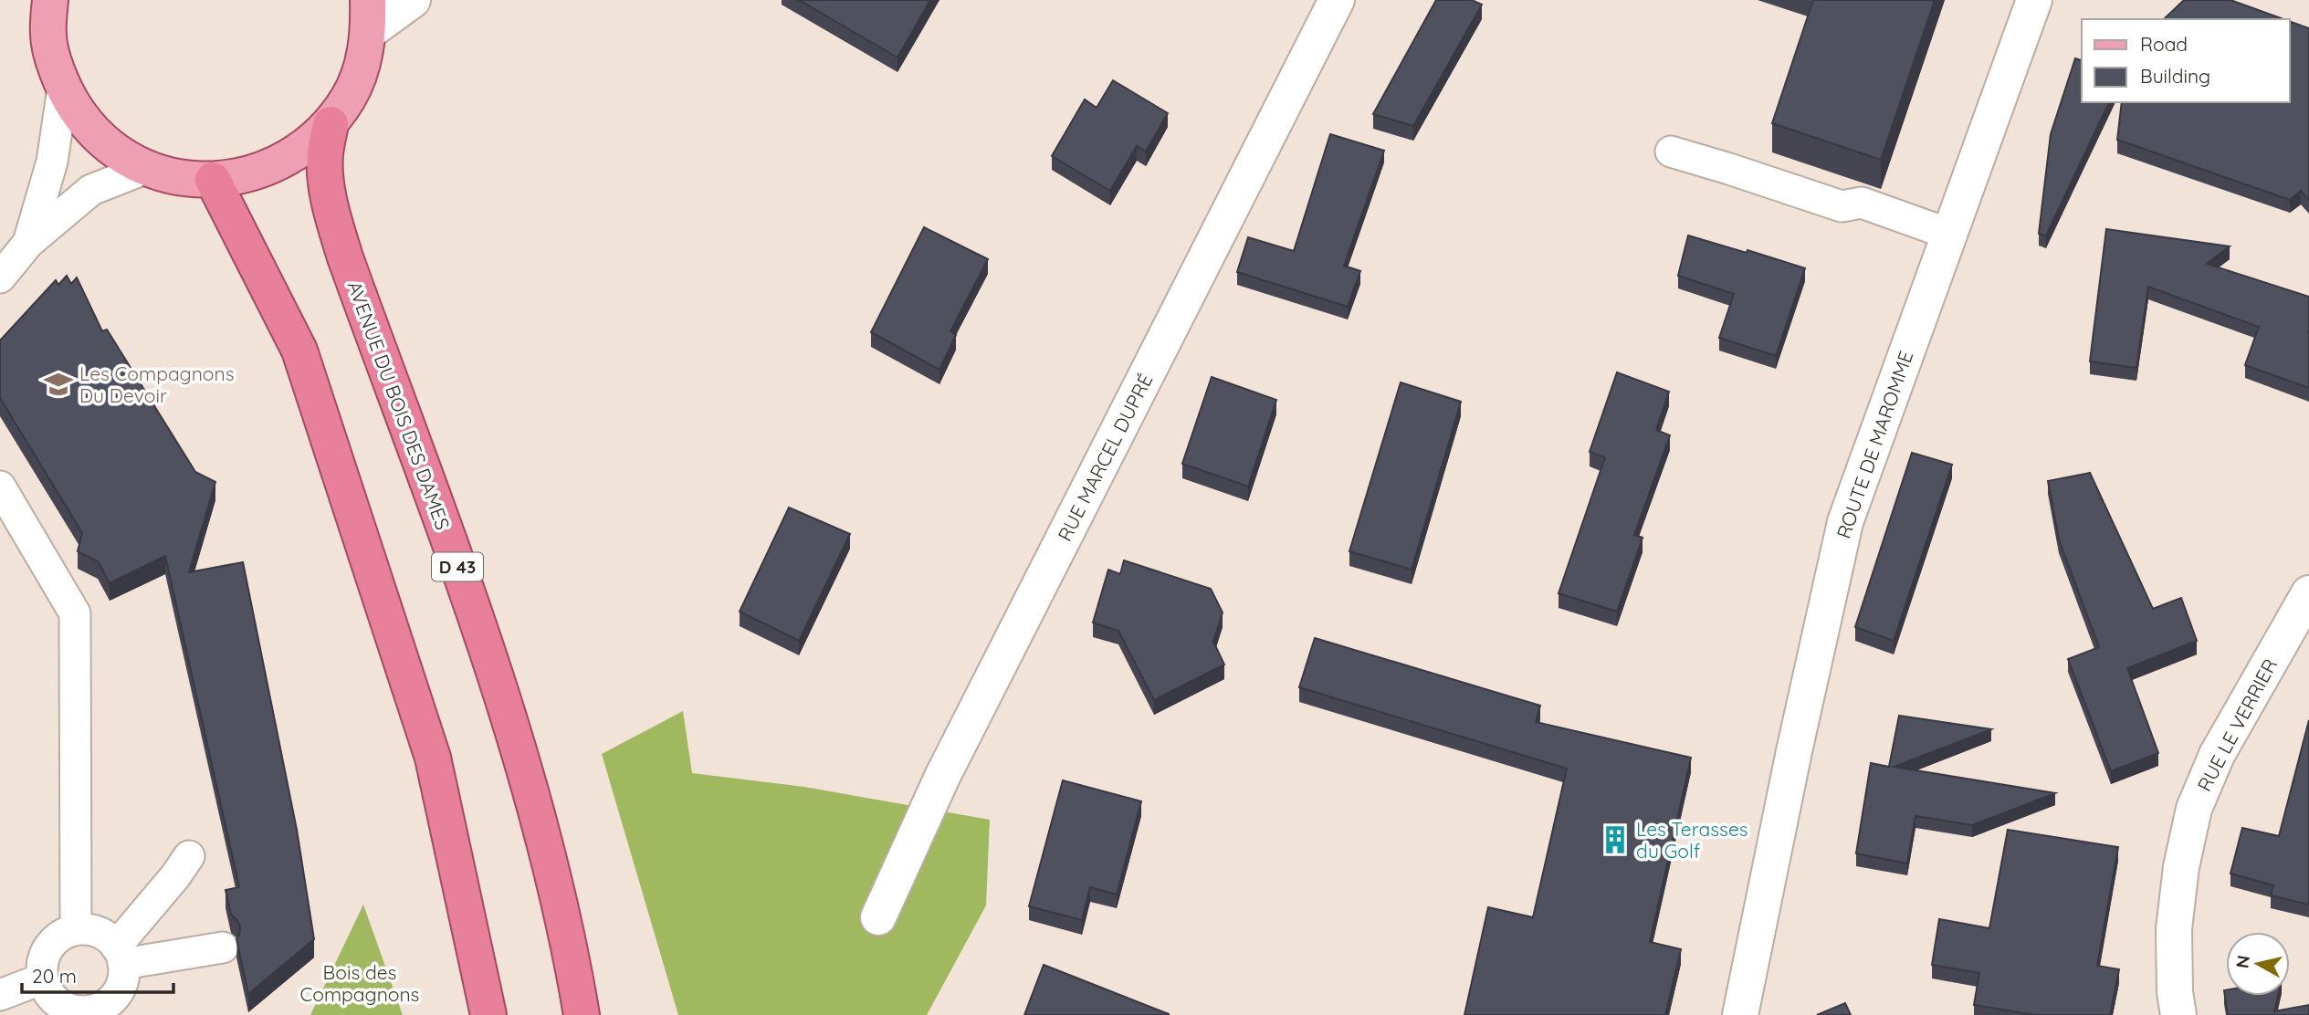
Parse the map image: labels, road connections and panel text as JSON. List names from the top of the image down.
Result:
{
  "streets": {
    "highway": ["AVENUE DU BOIS DES DAMES", "D 43"],
    "street": ["ROUTE DE MAROMME", "RUE MARCEL DUPRÉ", "RUE LE VERRIER"]
  },
  "parks": ["Bois des Compagnons"],
  "places": {
    "school or university": ["Les Compagnons Du Devoir"],
    "building": ["Les Terasses du Golf"]
  },
  "legend": ["Road", "Building"],
  "scale_bar": "20 m",
  "north": "left"
}
